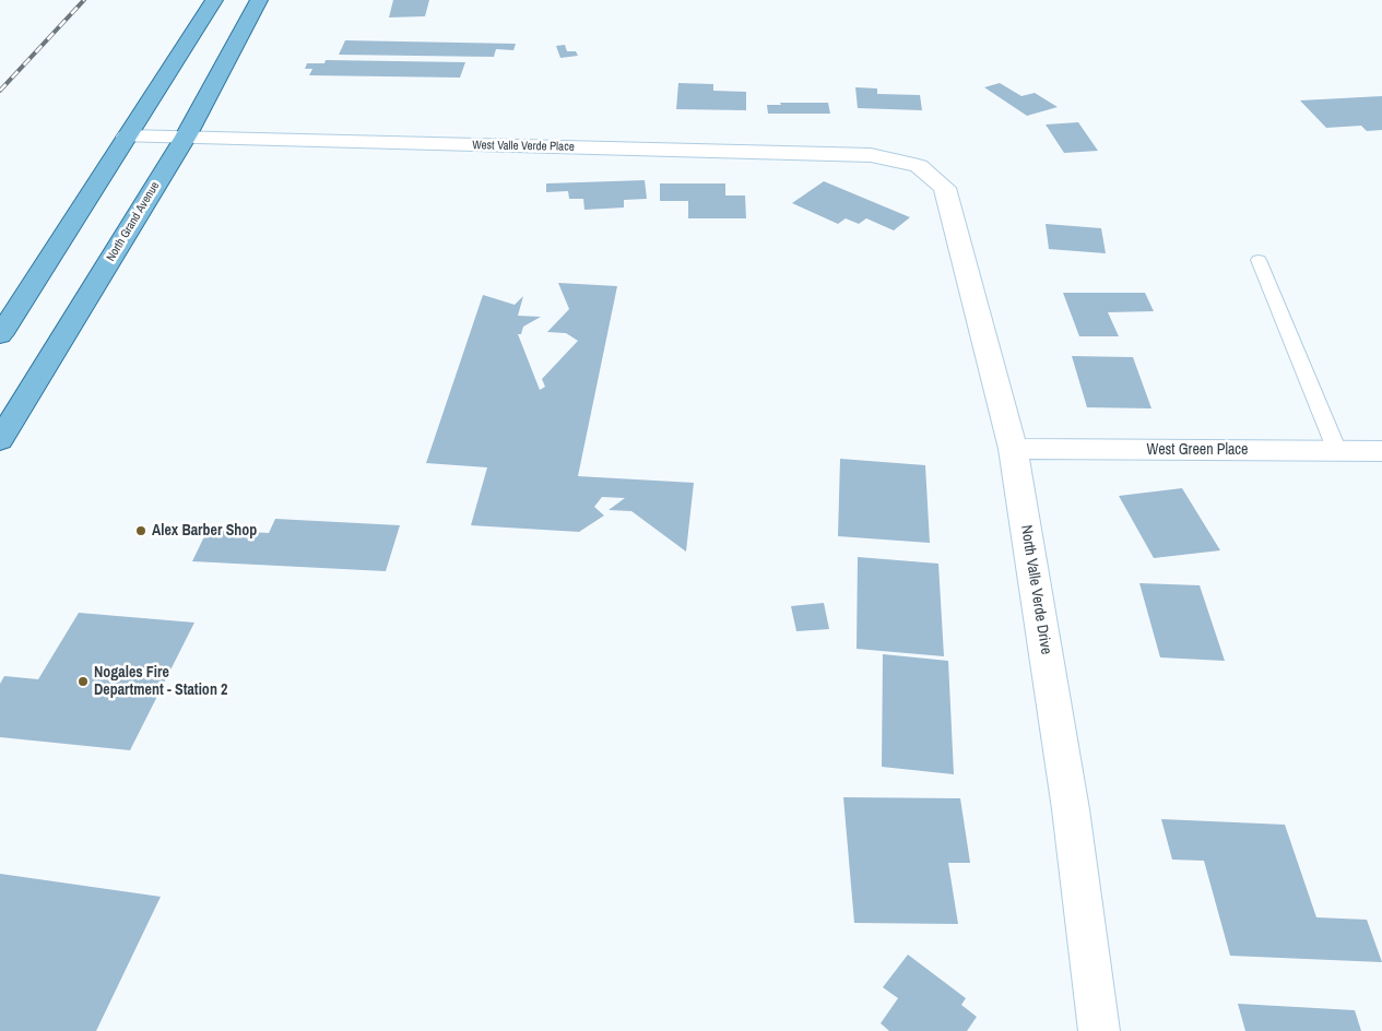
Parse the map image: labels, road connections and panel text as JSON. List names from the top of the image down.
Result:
{
  "streets": {
    "main road": ["North Grand Avenue"],
    "street": ["West Valle Verde Place", "West Green Place", "North Valle Verde Drive"]
  },
  "crossings": [
    ["West Valle Verde Place", "North Grand Avenue"],
    ["West Valle Verde Place", "North Valle Verde Drive"],
    ["West Green Place", "North Valle Verde Drive"]
  ],
  "places": ["Alex Barber Shop", "Nogales Fire Department - Station 2"]
}
